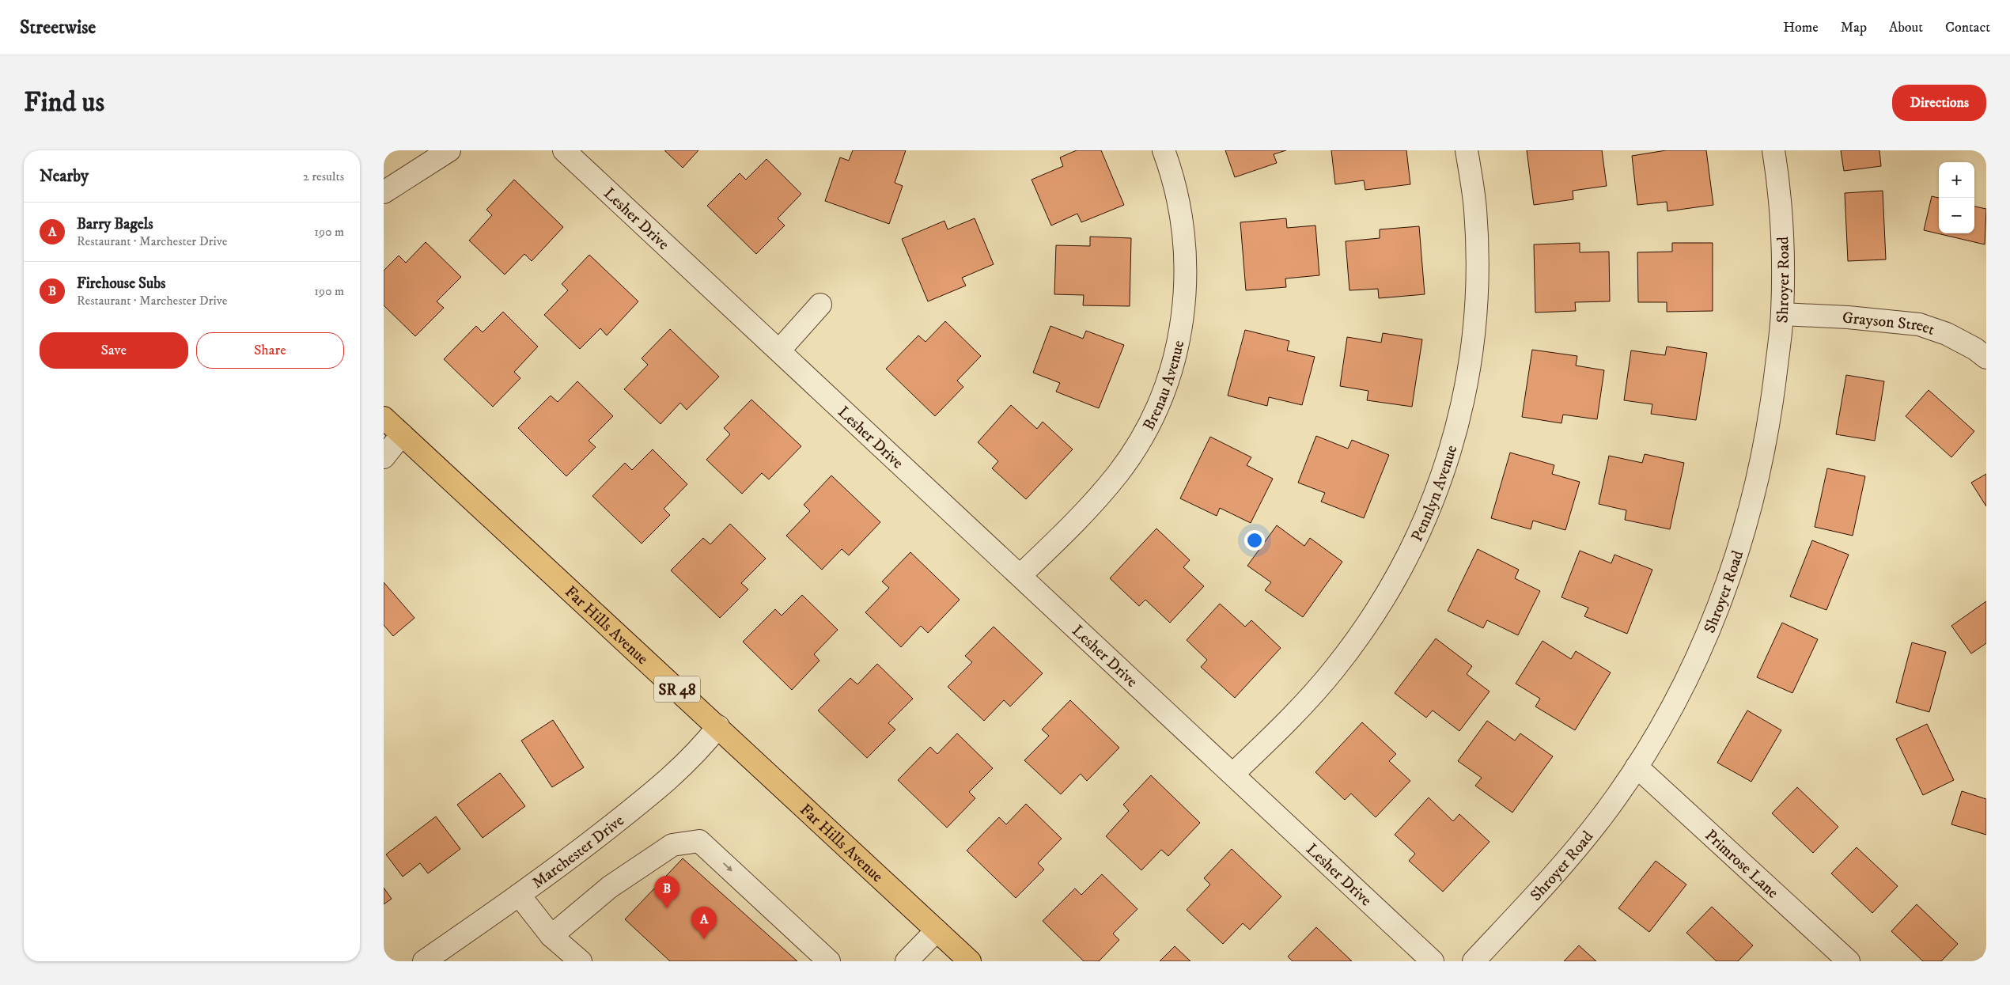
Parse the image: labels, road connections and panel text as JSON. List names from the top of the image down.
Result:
{
  "streets": {
    "main road": ["Far Hills Avenue", "SR 48"],
    "street": [
      "Lesher Drive",
      "Shroyer Road",
      "Grayson Street",
      "Brenau Avenue",
      "Pennlyn Avenue",
      "Marchester Drive",
      "Primrose Lane"
    ]
  },
  "crossings": [
    ["Lesher Drive", "Brenau Avenue"],
    ["Lesher Drive", "Pennlyn Avenue"],
    ["Shroyer Road", "Grayson Street"],
    ["Shroyer Road", "Primrose Lane"],
    ["Far Hills Avenue", "Marchester Drive"]
  ],
  "page": {
    "header": "Streetwise",
    "nav": [
      "Home",
      "Map",
      "About",
      "Contact"
    ],
    "buttons": [
      "Directions",
      ["Save", "Share"]
    ],
    "title": "Find us",
    "heading": ["Nearby", "2 results"],
    "map_buttons": ["+", "−"],
    "list": [
      {
        "mark": "A",
        "name": "Barry Bagels",
        "note": "Restaurant · Marchester Drive",
        "value": "190 m"
      },
      {
        "mark": "B",
        "name": "Firehouse Subs",
        "note": "Restaurant · Marchester Drive",
        "value": "190 m"
      }
    ],
    "pins": ["B", "A"]
  }
}
